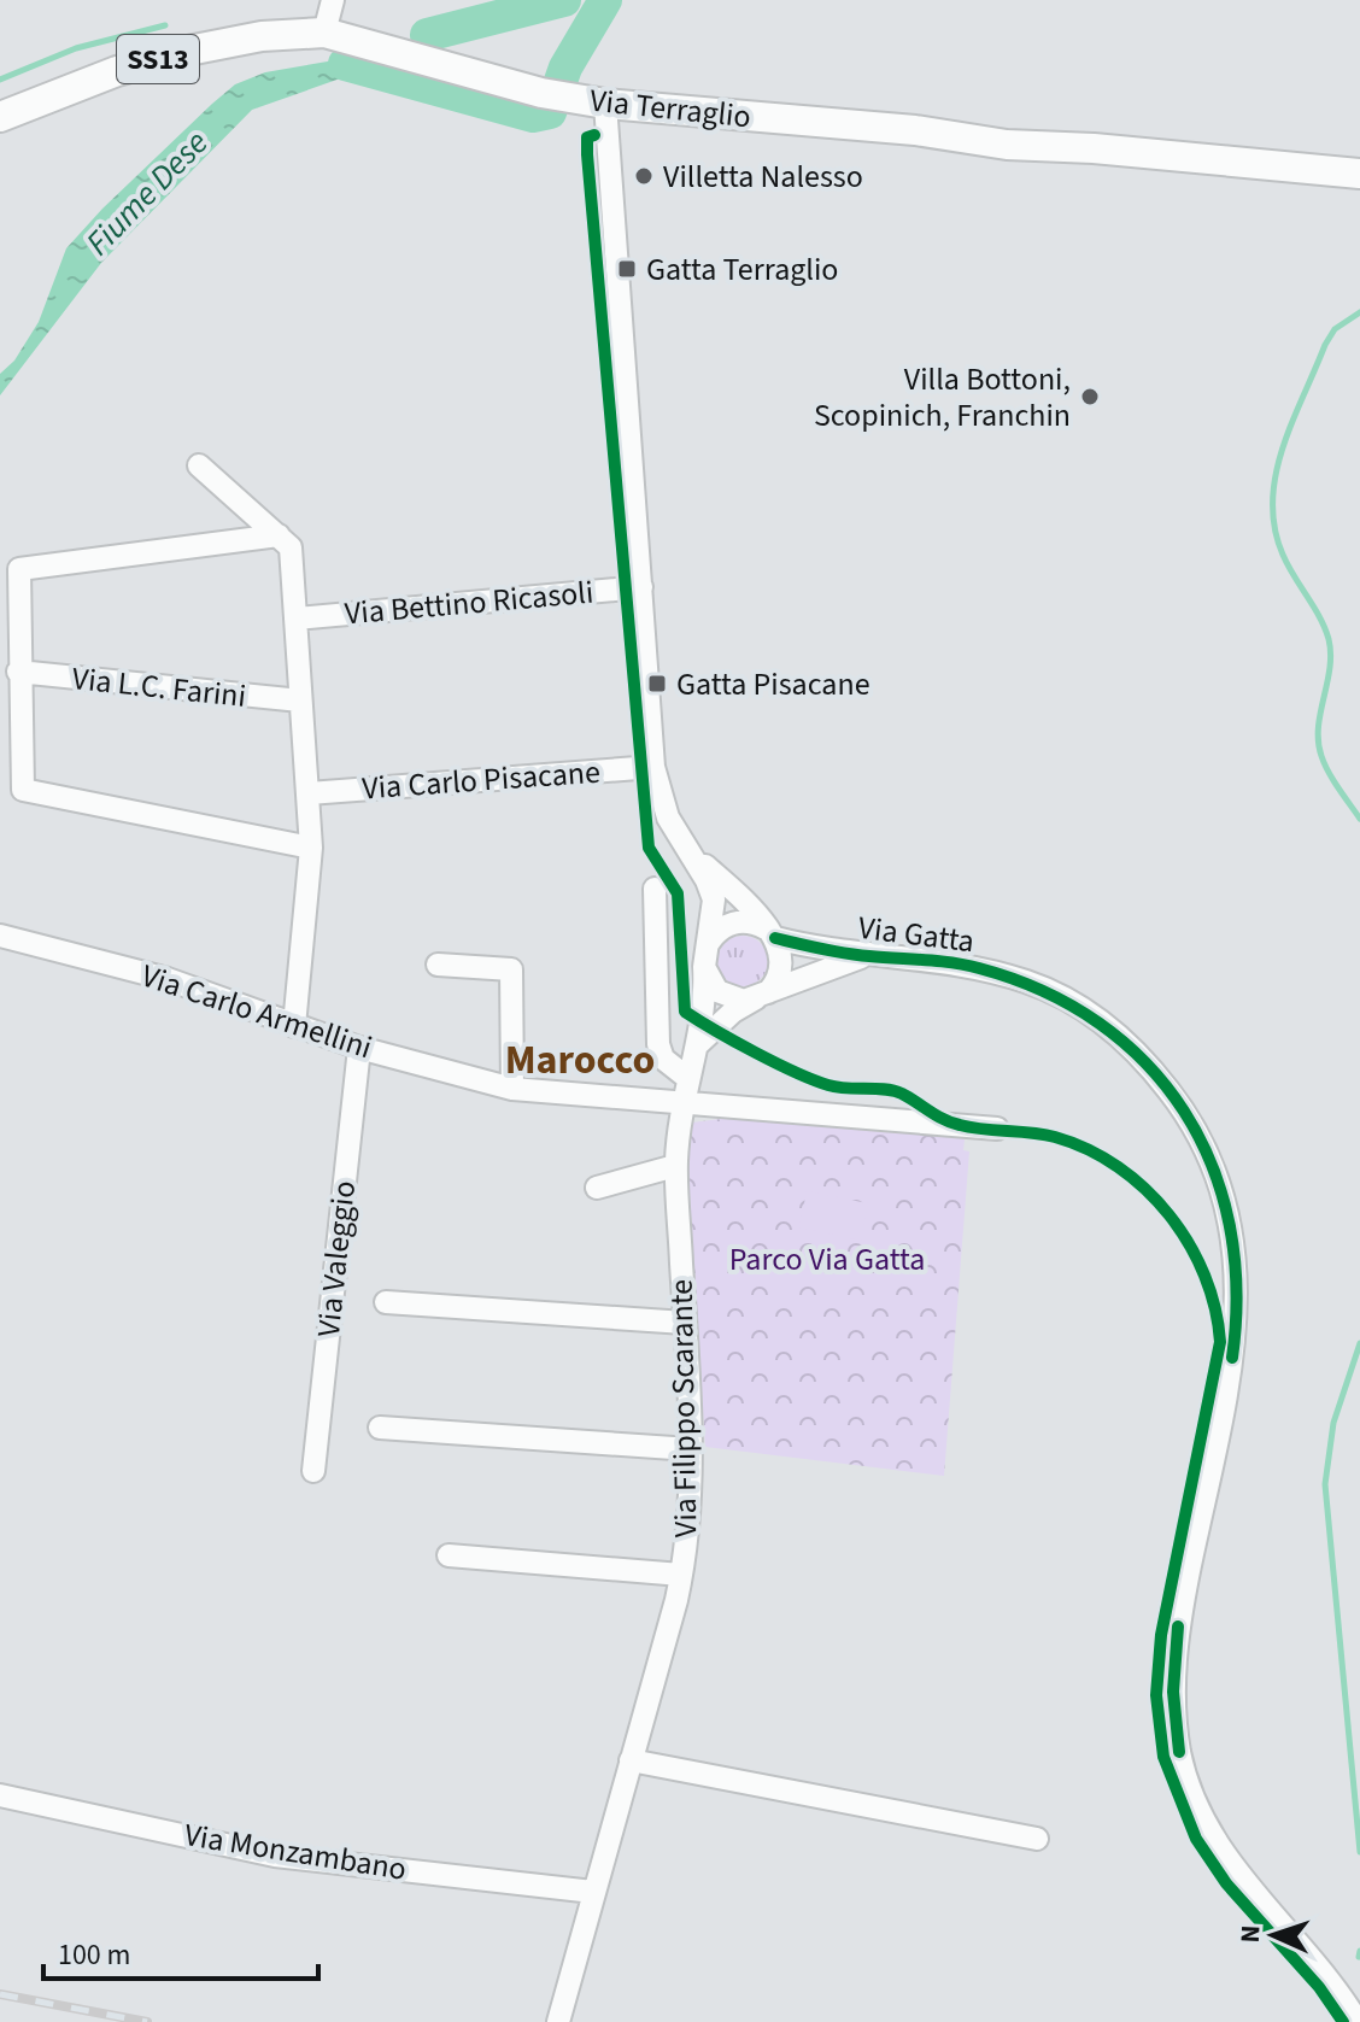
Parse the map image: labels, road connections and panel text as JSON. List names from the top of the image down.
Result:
{
  "streets": {
    "main road": ["SS13", "Via Terraglio"],
    "street": [
      "Via Bettino Ricasoli",
      "Via L.C. Farini",
      "Via Carlo Pisacane",
      "Via Gatta",
      "Via Carlo Armellini",
      "Via Valeggio",
      "Via Filippo Scarante",
      "Via Monzambano"
    ]
  },
  "crossings": [
    ["Via Gatta", "Via Filippo Scarante"],
    ["Via Carlo Armellini", "Via Valeggio"],
    ["Via Carlo Armellini", "Via Filippo Scarante"],
    ["Via Filippo Scarante", "Via Monzambano"]
  ],
  "districts": ["Marocco"],
  "water": ["Fiume Dese"],
  "parks": ["Parco Via Gatta"],
  "places": {
    "other": ["Villetta Nalesso", "Villa Bottoni, Scopinich, Franchin"],
    "transit": ["Gatta Terraglio", "Gatta Pisacane"]
  },
  "scale_bar": "100 m",
  "north": "left"
}
